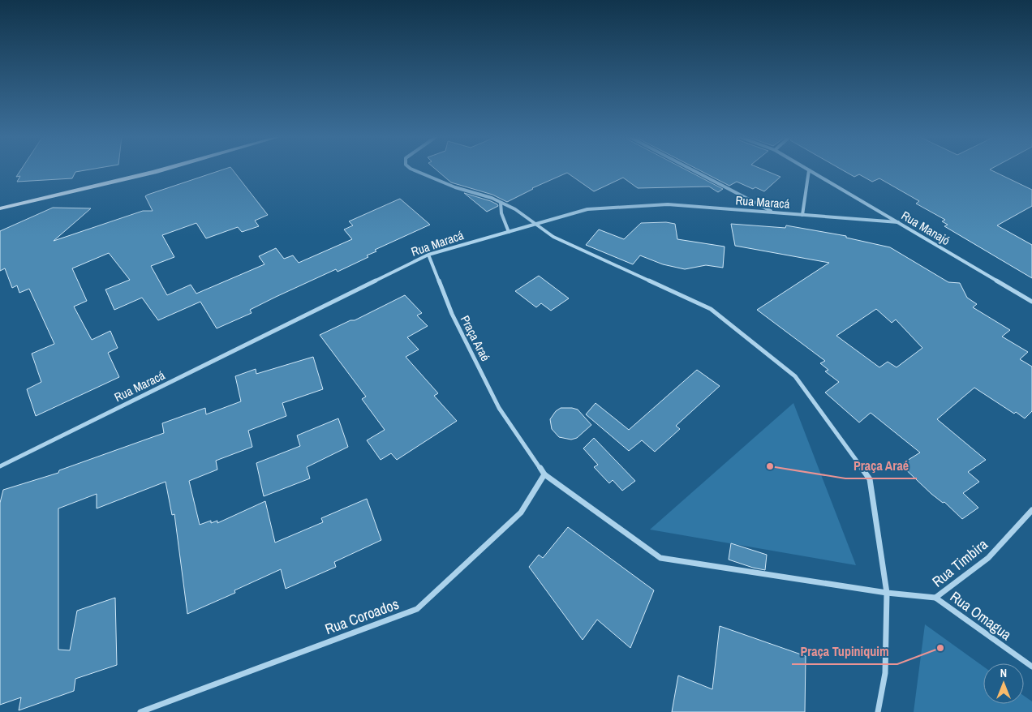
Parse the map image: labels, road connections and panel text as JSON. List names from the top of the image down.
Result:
{
  "streets": {
    "street": [
      "Rua Maracá",
      "Rua Manajó",
      "Praça Araé",
      "Rua Timbira",
      "Rua Omagua",
      "Rua Coroados"
    ]
  },
  "crossings": [
    ["Rua Maracá", "Rua Manajó"],
    ["Rua Maracá", "Praça Araé"],
    ["Praça Araé", "Rua Timbira"],
    ["Praça Araé", "Rua Coroados"],
    ["Rua Timbira", "Rua Omagua"]
  ],
  "places": ["Praça Araé", "Praça Tupiniquim"],
  "north": "top"
}
